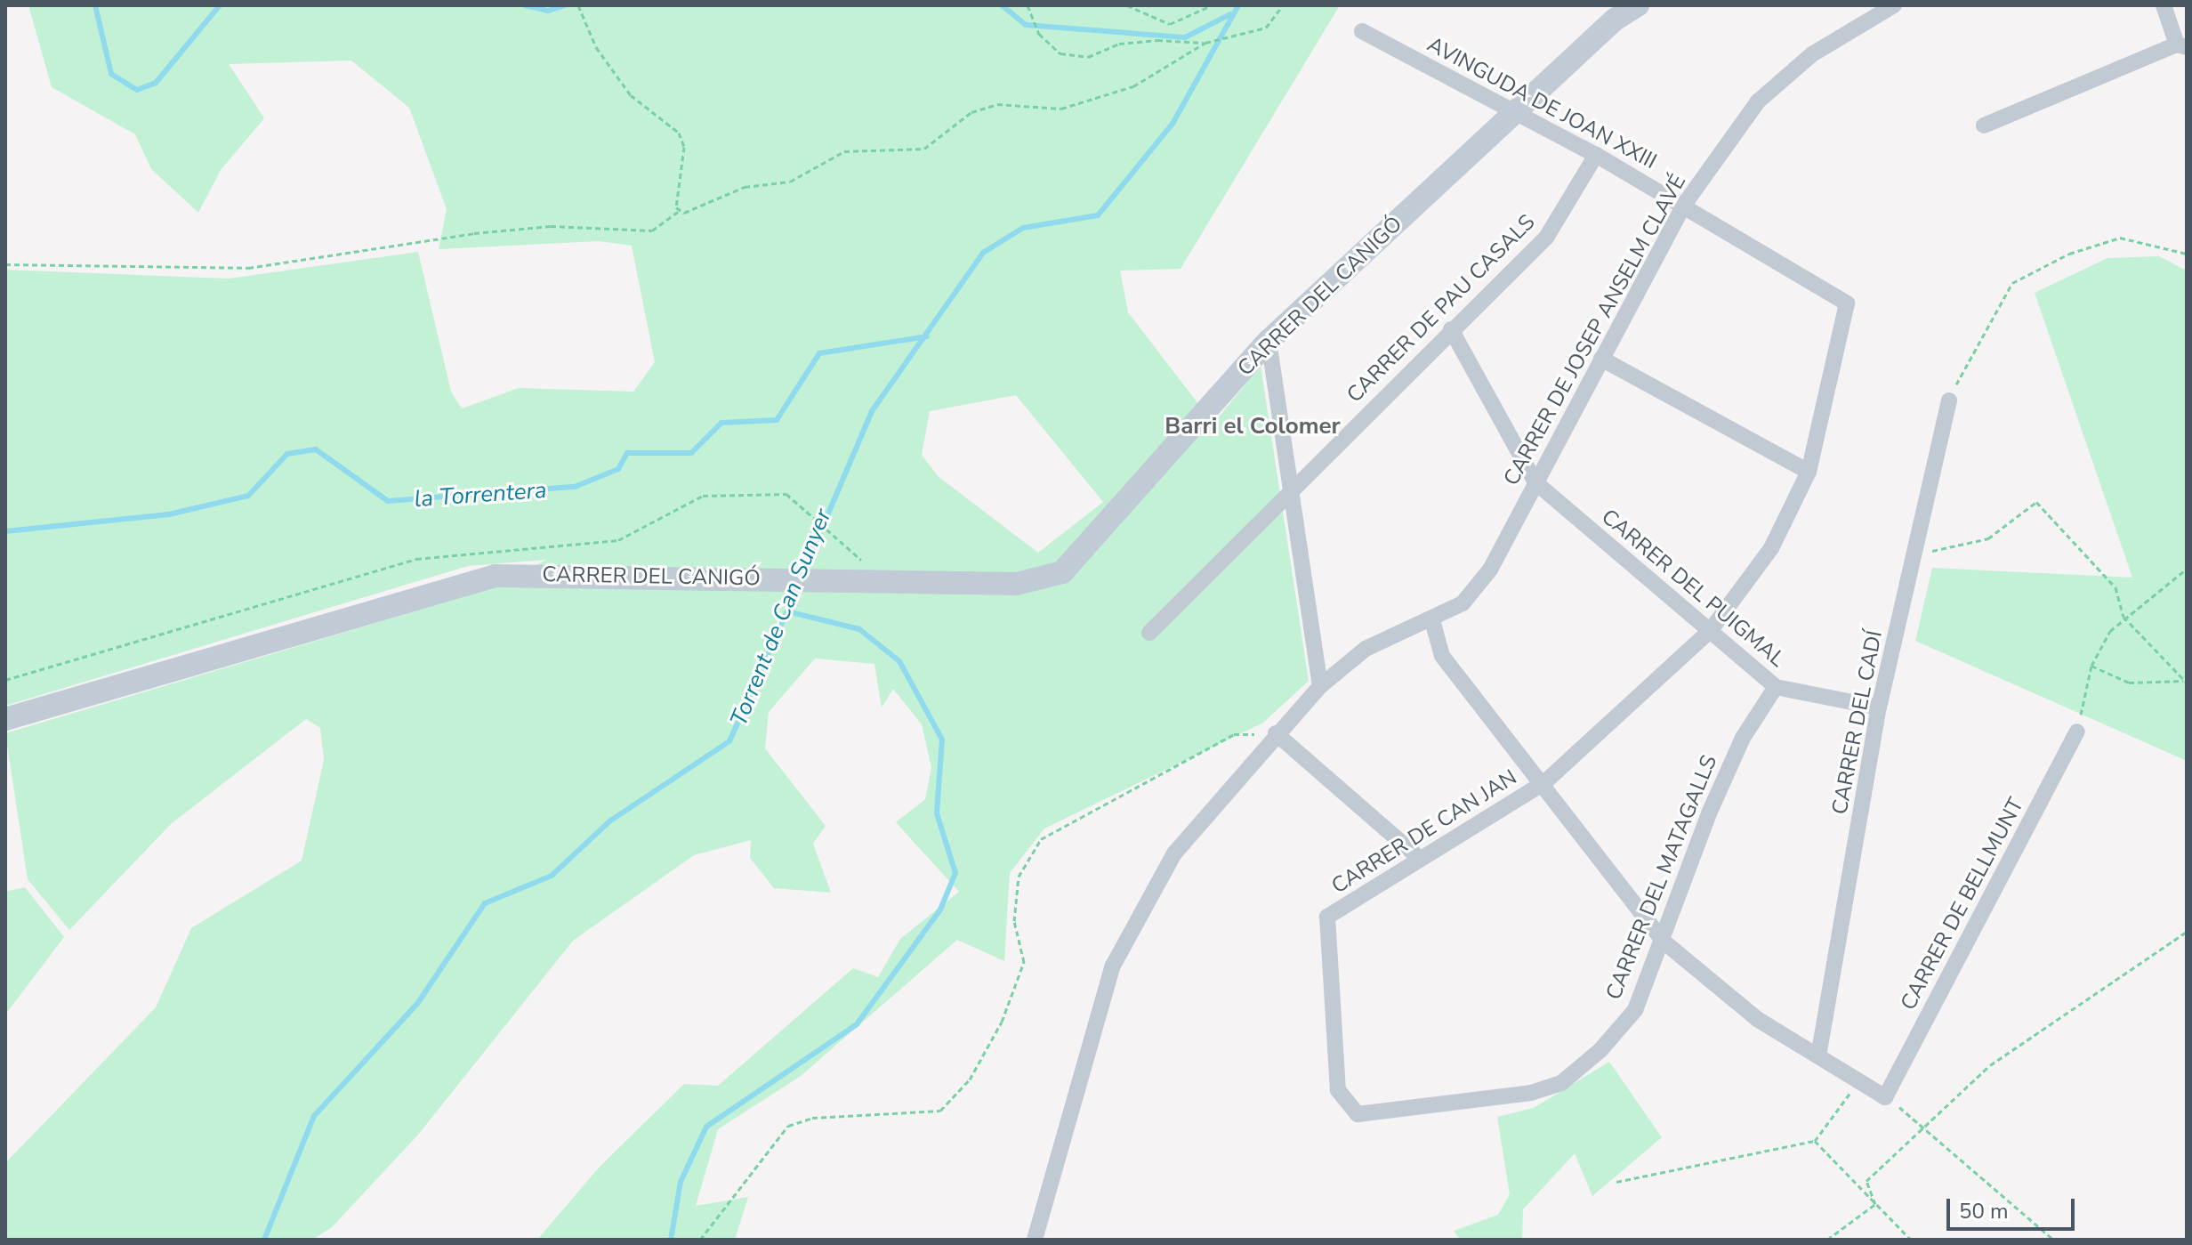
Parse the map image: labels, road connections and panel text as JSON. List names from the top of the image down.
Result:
{
  "streets": {
    "street": [
      "AVINGUDA DE JOAN XXIII",
      "CARRER DEL CANIGÓ",
      "CARRER DE PAU CASALS",
      "CARRER DE JOSEP ANSELM CLAVÉ",
      "CARRER DEL PUIGMAL",
      "CARRER DEL CADÍ",
      "CARRER DE CAN JAN",
      "CARRER DEL MATAGALLS",
      "CARRER DE BELLMUNT"
    ]
  },
  "crossings": [
    ["AVINGUDA DE JOAN XXIII", "CARRER DEL CANIGÓ"],
    ["AVINGUDA DE JOAN XXIII", "CARRER DE PAU CASALS"],
    ["AVINGUDA DE JOAN XXIII", "CARRER DE JOSEP ANSELM CLAVÉ"],
    ["AVINGUDA DE JOAN XXIII", "CARRER DE CAN JAN"],
    ["CARRER DE JOSEP ANSELM CLAVÉ", "CARRER DEL PUIGMAL"],
    ["CARRER DEL PUIGMAL", "CARRER DEL CADÍ"],
    ["CARRER DEL PUIGMAL", "CARRER DE CAN JAN"],
    ["CARRER DEL PUIGMAL", "CARRER DEL MATAGALLS"],
    ["CARRER DE CAN JAN", "CARRER DEL MATAGALLS"]
  ],
  "districts": ["Barri el Colomer"],
  "water": ["la Torrentera", "Torrent de Can Sunyer"],
  "scale_bar": "50 m"
}
